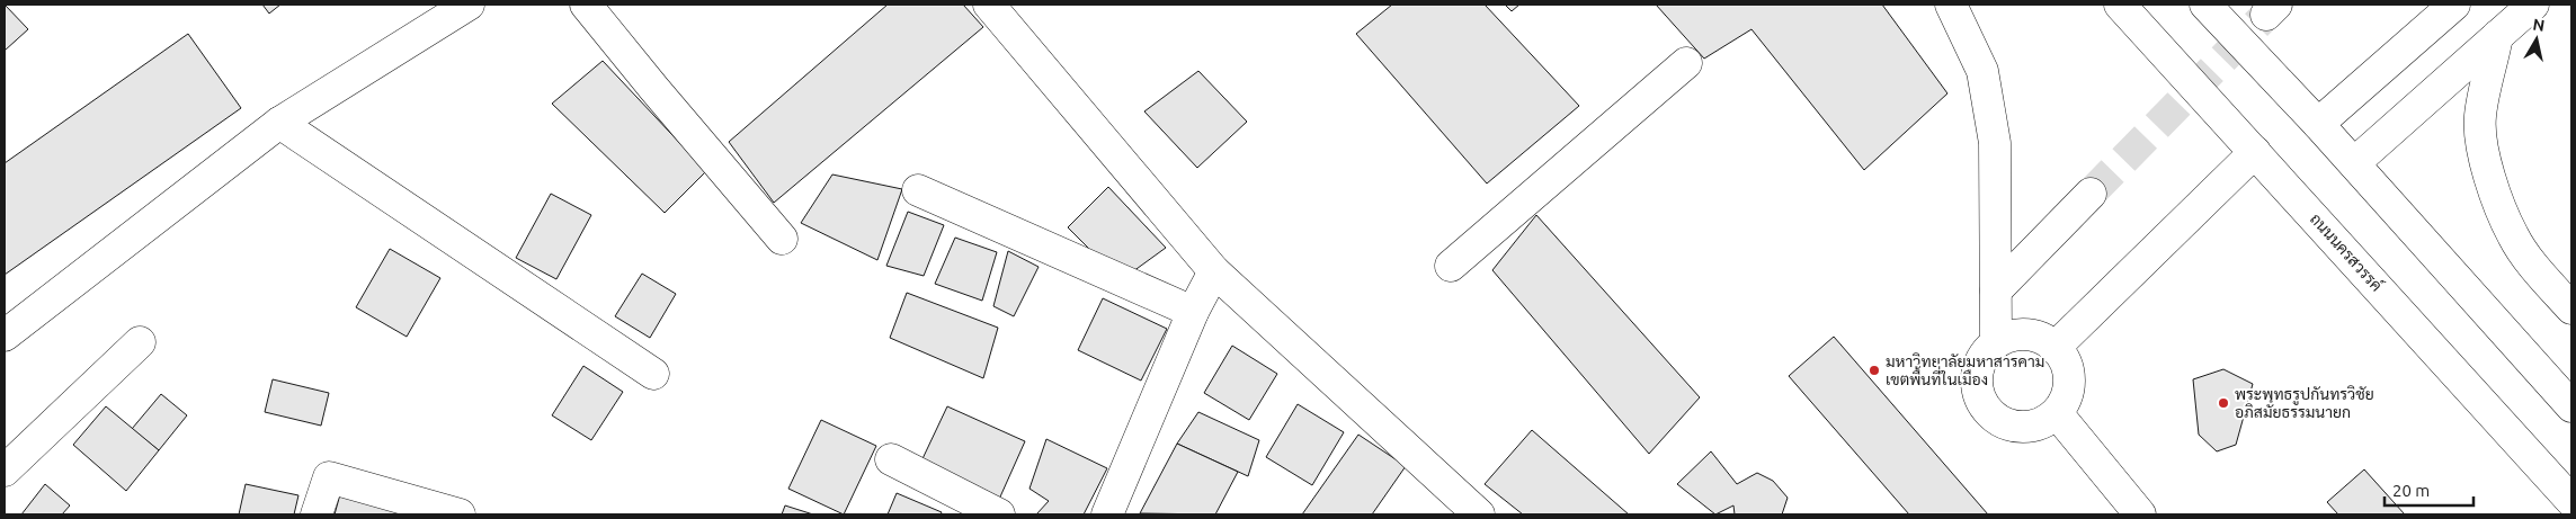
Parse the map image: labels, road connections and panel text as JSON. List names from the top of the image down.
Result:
{
  "streets": {
    "street": ["ถนนนครสวรรค์"]
  },
  "places": ["มหาวิทยาลัยมหาสารคาม เขตพื้นที่ในเมือง", "พระพุทธรูปกันทรวิชัย อภิสมัยธรรมนายก"],
  "scale_bar": "20 m",
  "north": "top"
}
